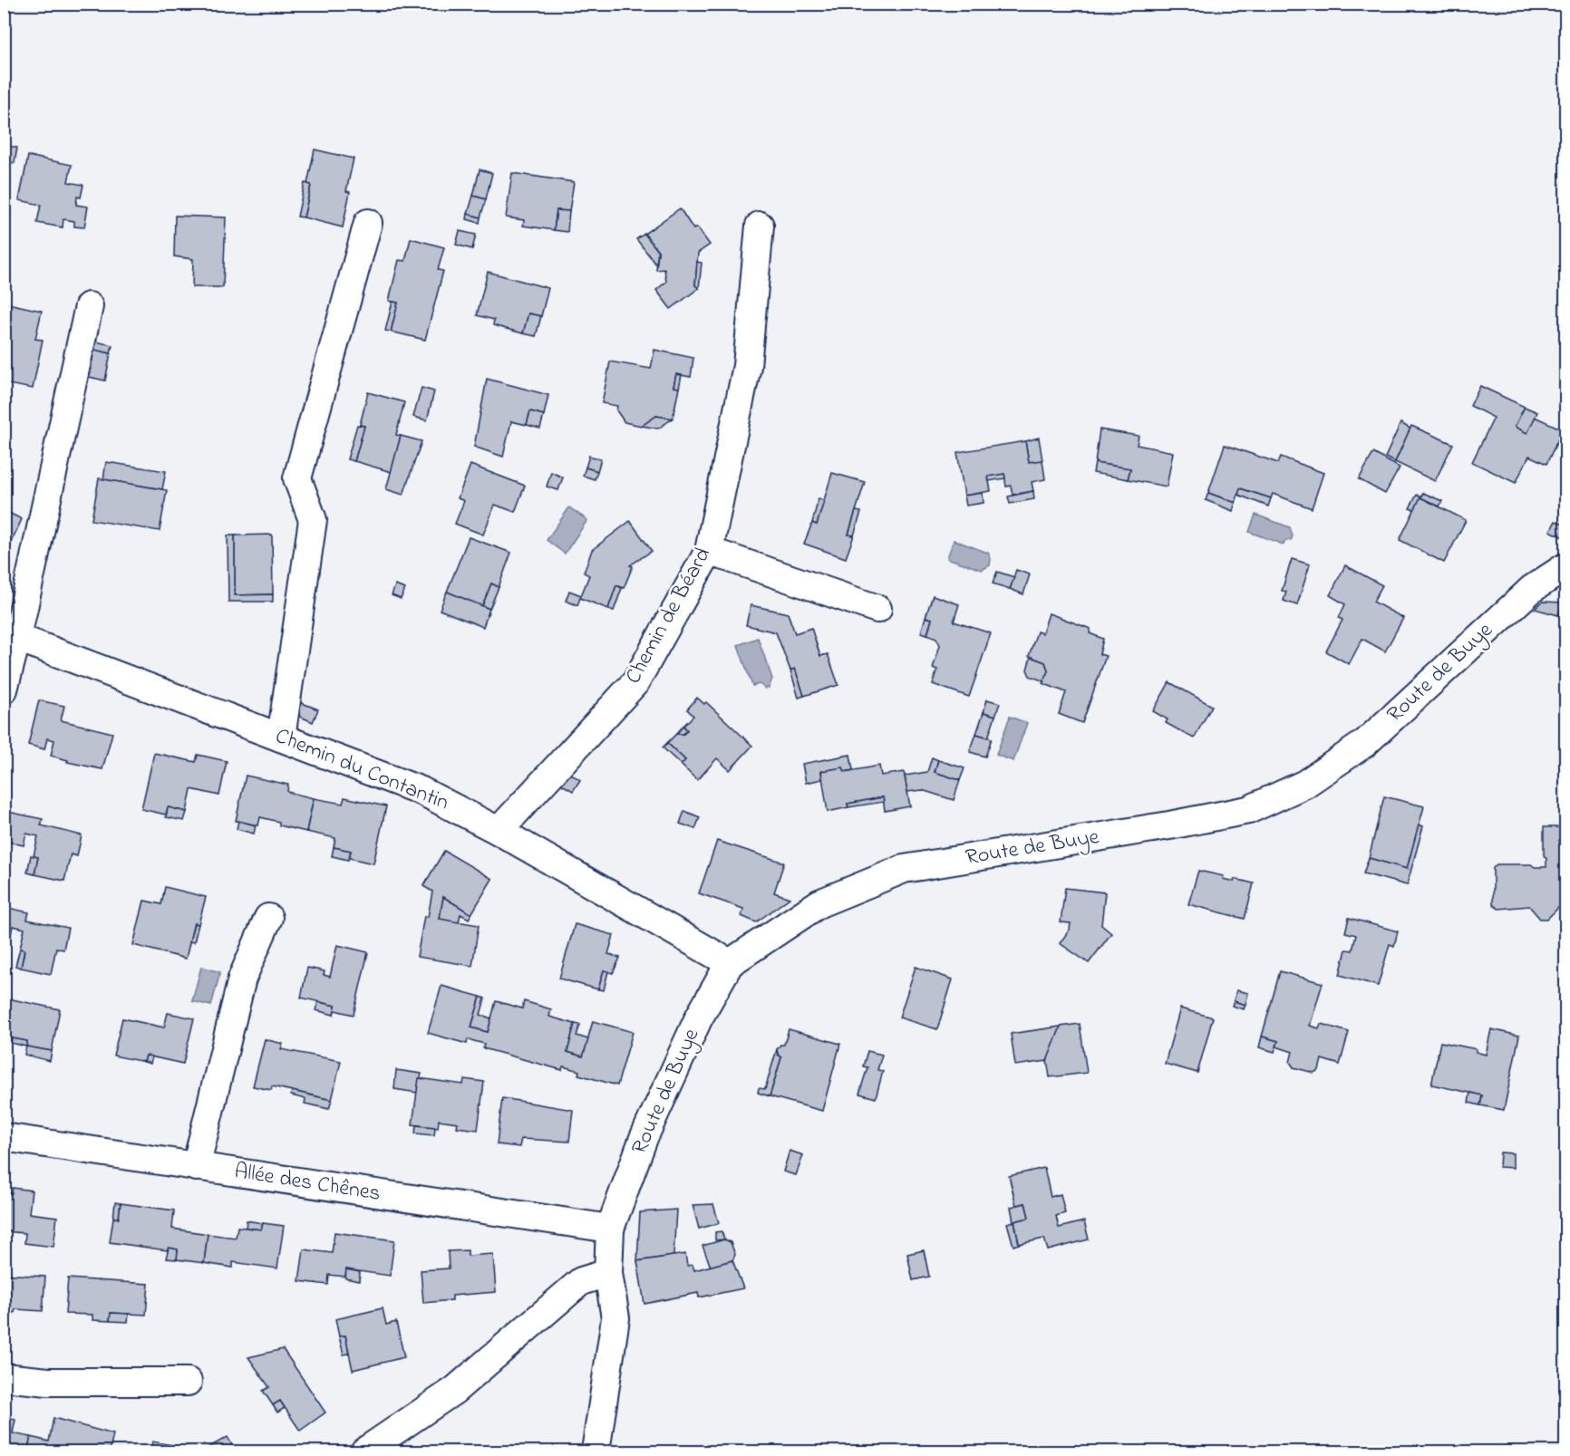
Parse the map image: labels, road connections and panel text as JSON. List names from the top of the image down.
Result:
{
  "streets": {
    "street": [
      "Chemin de Béard",
      "Route de Buye",
      "Chemin du Contantin",
      "Allée des Chênes"
    ]
  },
  "crossings": [
    ["Chemin de Béard", "Chemin du Contantin"],
    ["Route de Buye", "Chemin du Contantin"],
    ["Route de Buye", "Allée des Chênes"]
  ]
}
